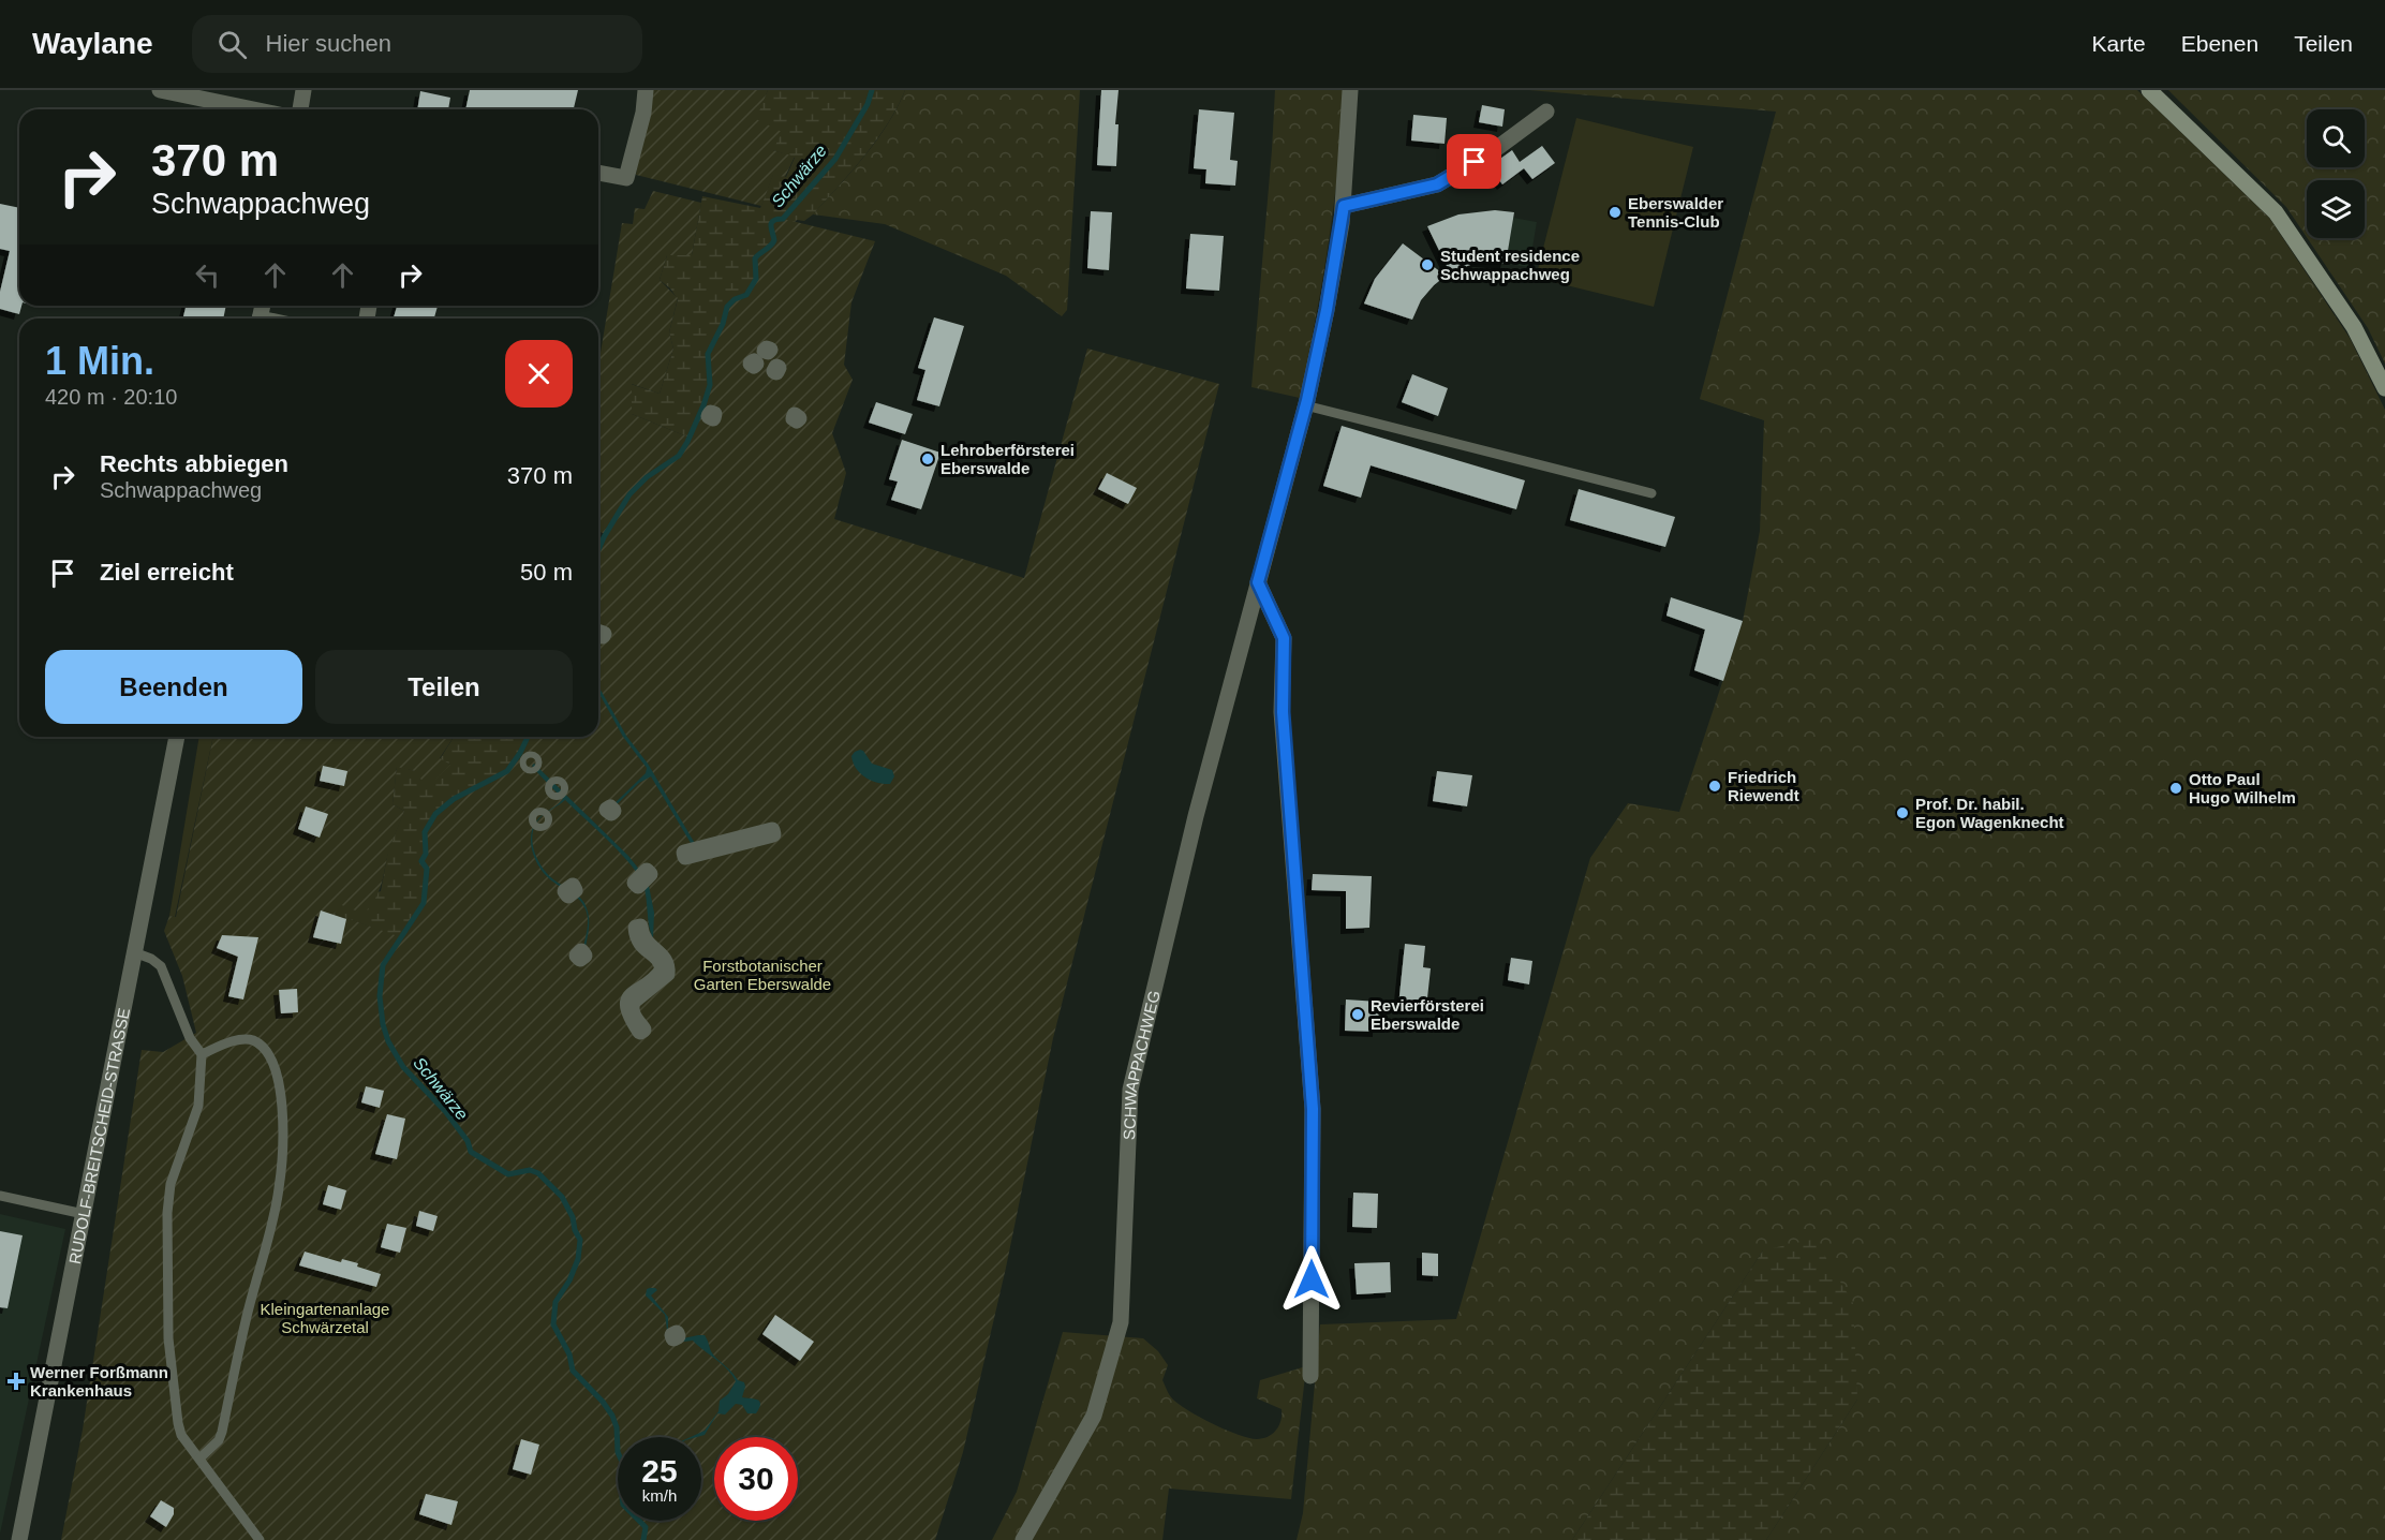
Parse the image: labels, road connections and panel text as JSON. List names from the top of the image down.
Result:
{
  "streets": {
    "street": ["SCHWAPPACHWEG", "RUDOLF-BREITSCHEID-STRASSE"]
  },
  "water": ["Schwärze"],
  "parks": ["Forstbotanischer Garten Eberswalde", "Kleingartenanlage Schwärzetal"],
  "places": {
    "other": [
      "Eberswalder Tennis-Club",
      "Student residence Schwappachweg",
      "Lehroberförsterei Eberswalde",
      "Friedrich Riewendt",
      "Otto Paul Hugo Wilhelm",
      "Prof. Dr. habil. Egon Wagenknecht",
      "Revierförsterei Eberswalde"
    ],
    "health": ["Werner Forßmann Krankenhaus"]
  },
  "page": {
    "header": "Waylane",
    "search": "Hier suchen",
    "nav": ["Karte", "Ebenen", "Teilen"],
    "turn": ["370 m", "Schwappachweg"],
    "heading": ["1 Min.", "420 m · 20:10"],
    "list": [
      {
        "name": "Rechts abbiegen",
        "note": "Schwappachweg",
        "value": "370 m"
      },
      {
        "name": "Ziel erreicht",
        "value": "50 m"
      }
    ],
    "buttons": ["Beenden", "Teilen"],
    "speed": "25 km/h",
    "limit": "30"
  }
}
